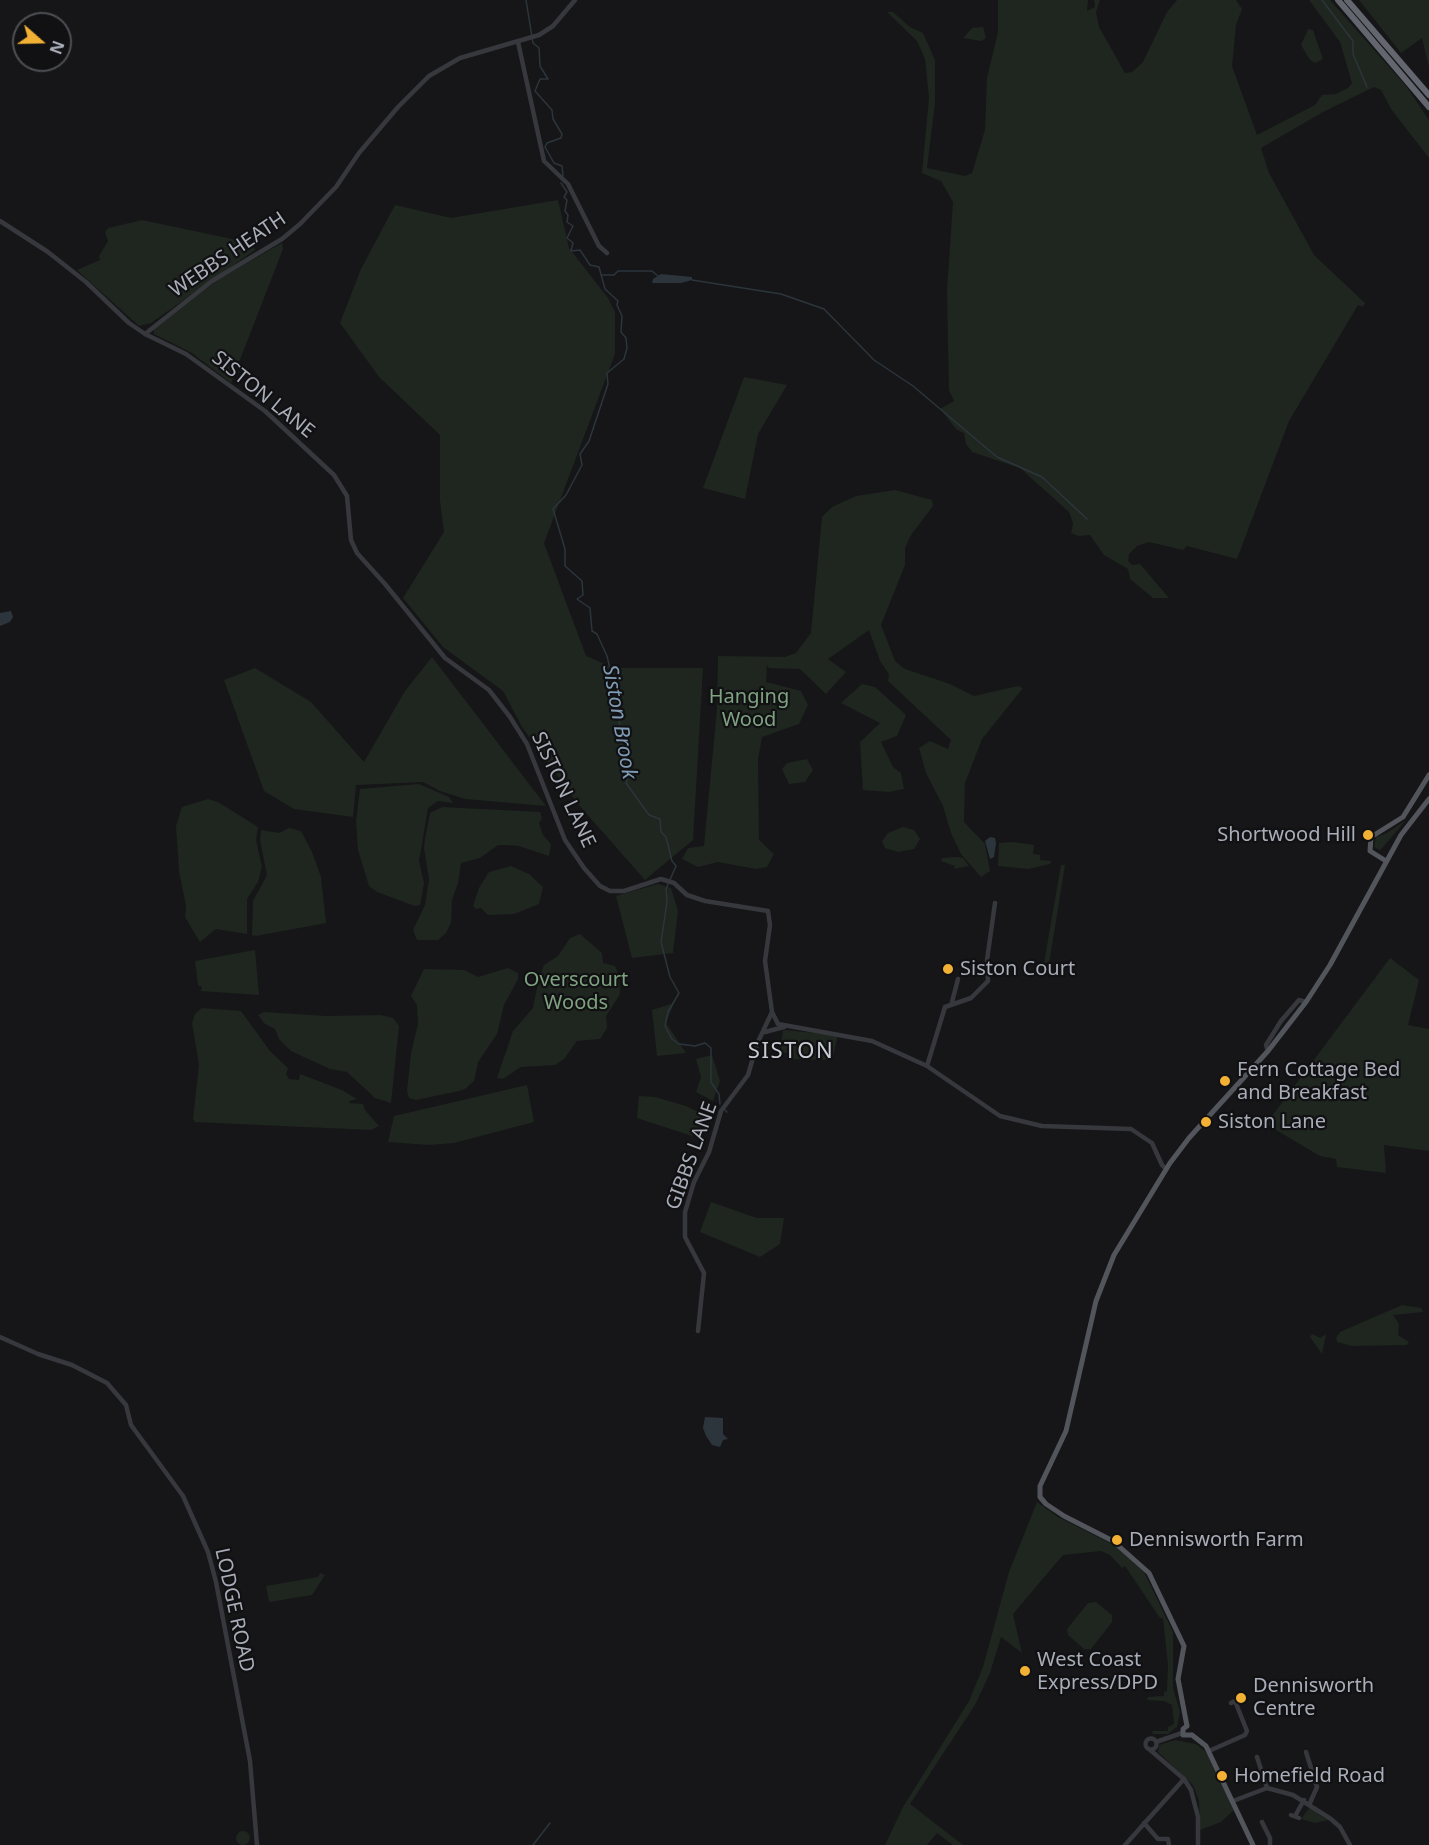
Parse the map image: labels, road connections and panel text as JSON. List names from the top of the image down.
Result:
{
  "streets": {
    "street": [
      "WEBBS HEATH",
      "SISTON LANE",
      "GIBBS LANE",
      "LODGE ROAD"
    ]
  },
  "crossings": [
    ["WEBBS HEATH", "SISTON LANE"],
    ["SISTON LANE", "GIBBS LANE"]
  ],
  "districts": ["SISTON"],
  "water": ["Siston Brook"],
  "parks": ["Hanging Wood", "Overscourt Woods"],
  "places": [
    "Shortwood Hill",
    "Siston Court",
    "Fern Cottage Bed and Breakfast",
    "Siston Lane",
    "Dennisworth Farm",
    "West Coast Express/DPD",
    "Dennisworth Centre",
    "Homefield Road"
  ],
  "north": "right"
}
